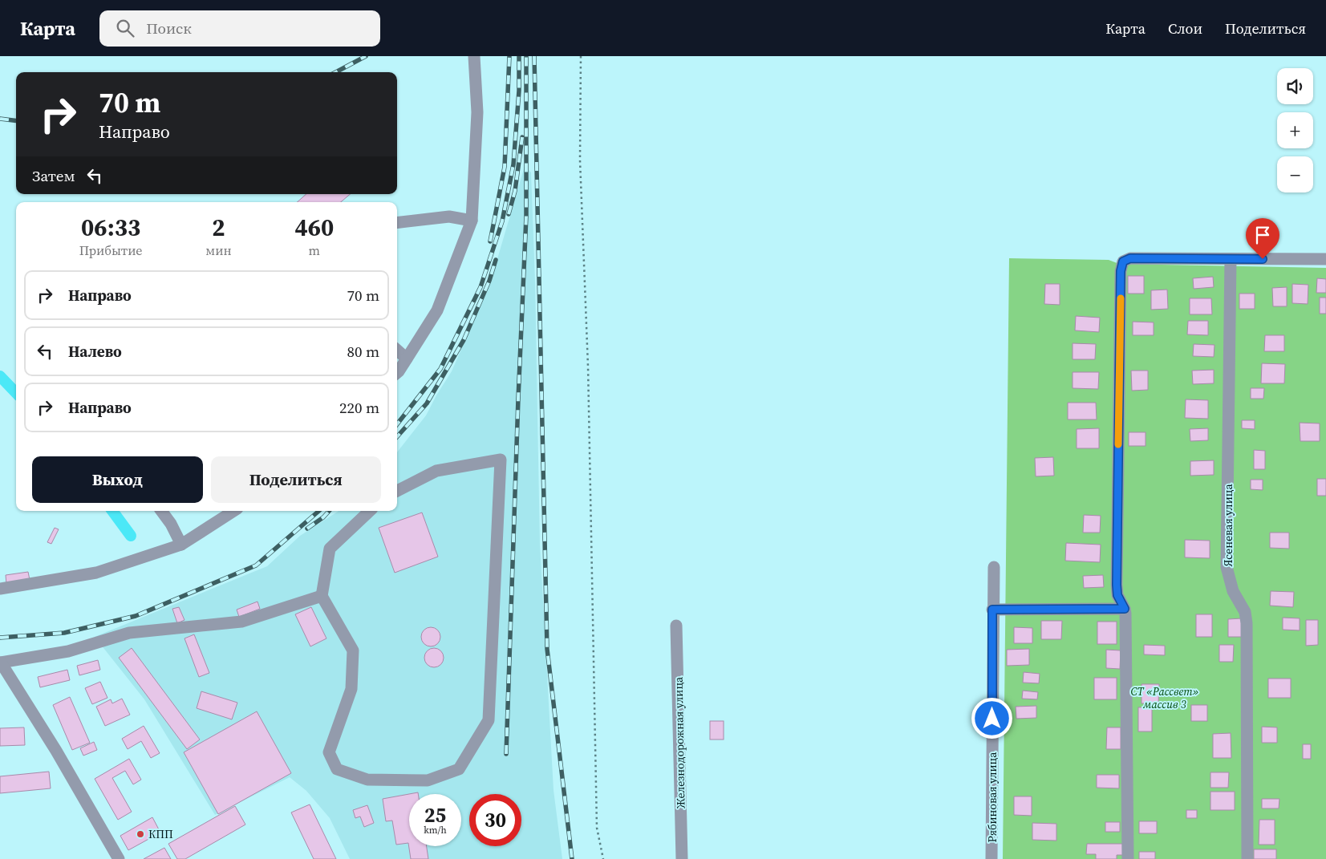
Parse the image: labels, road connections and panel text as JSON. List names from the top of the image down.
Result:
{
  "streets": {
    "street": ["Ясеневая улица", "Железнодорожная улица", "Рябиновая улица"]
  },
  "parks": ["СТ «Рассвет» массив 3"],
  "places": ["КПП"],
  "page": {
    "header": "Карта",
    "search": "Поиск",
    "nav": ["Карта", "Слои", "Поделиться"],
    "map_buttons": ["+", "−"],
    "turn": ["70 m", "Направо"],
    "then": "Затем",
    "eta": [
      "06:33",
      "Прибытие",
      "2",
      "мин",
      "460",
      "m"
    ],
    "list": [
      {
        "name": "Направо",
        "value": "70 m"
      },
      {
        "name": "Налево",
        "value": "80 m"
      },
      {
        "name": "Направо",
        "value": "220 m"
      }
    ],
    "buttons": ["Выход", "Поделиться"],
    "speed": "25 km/h",
    "limit": "30"
  }
}
